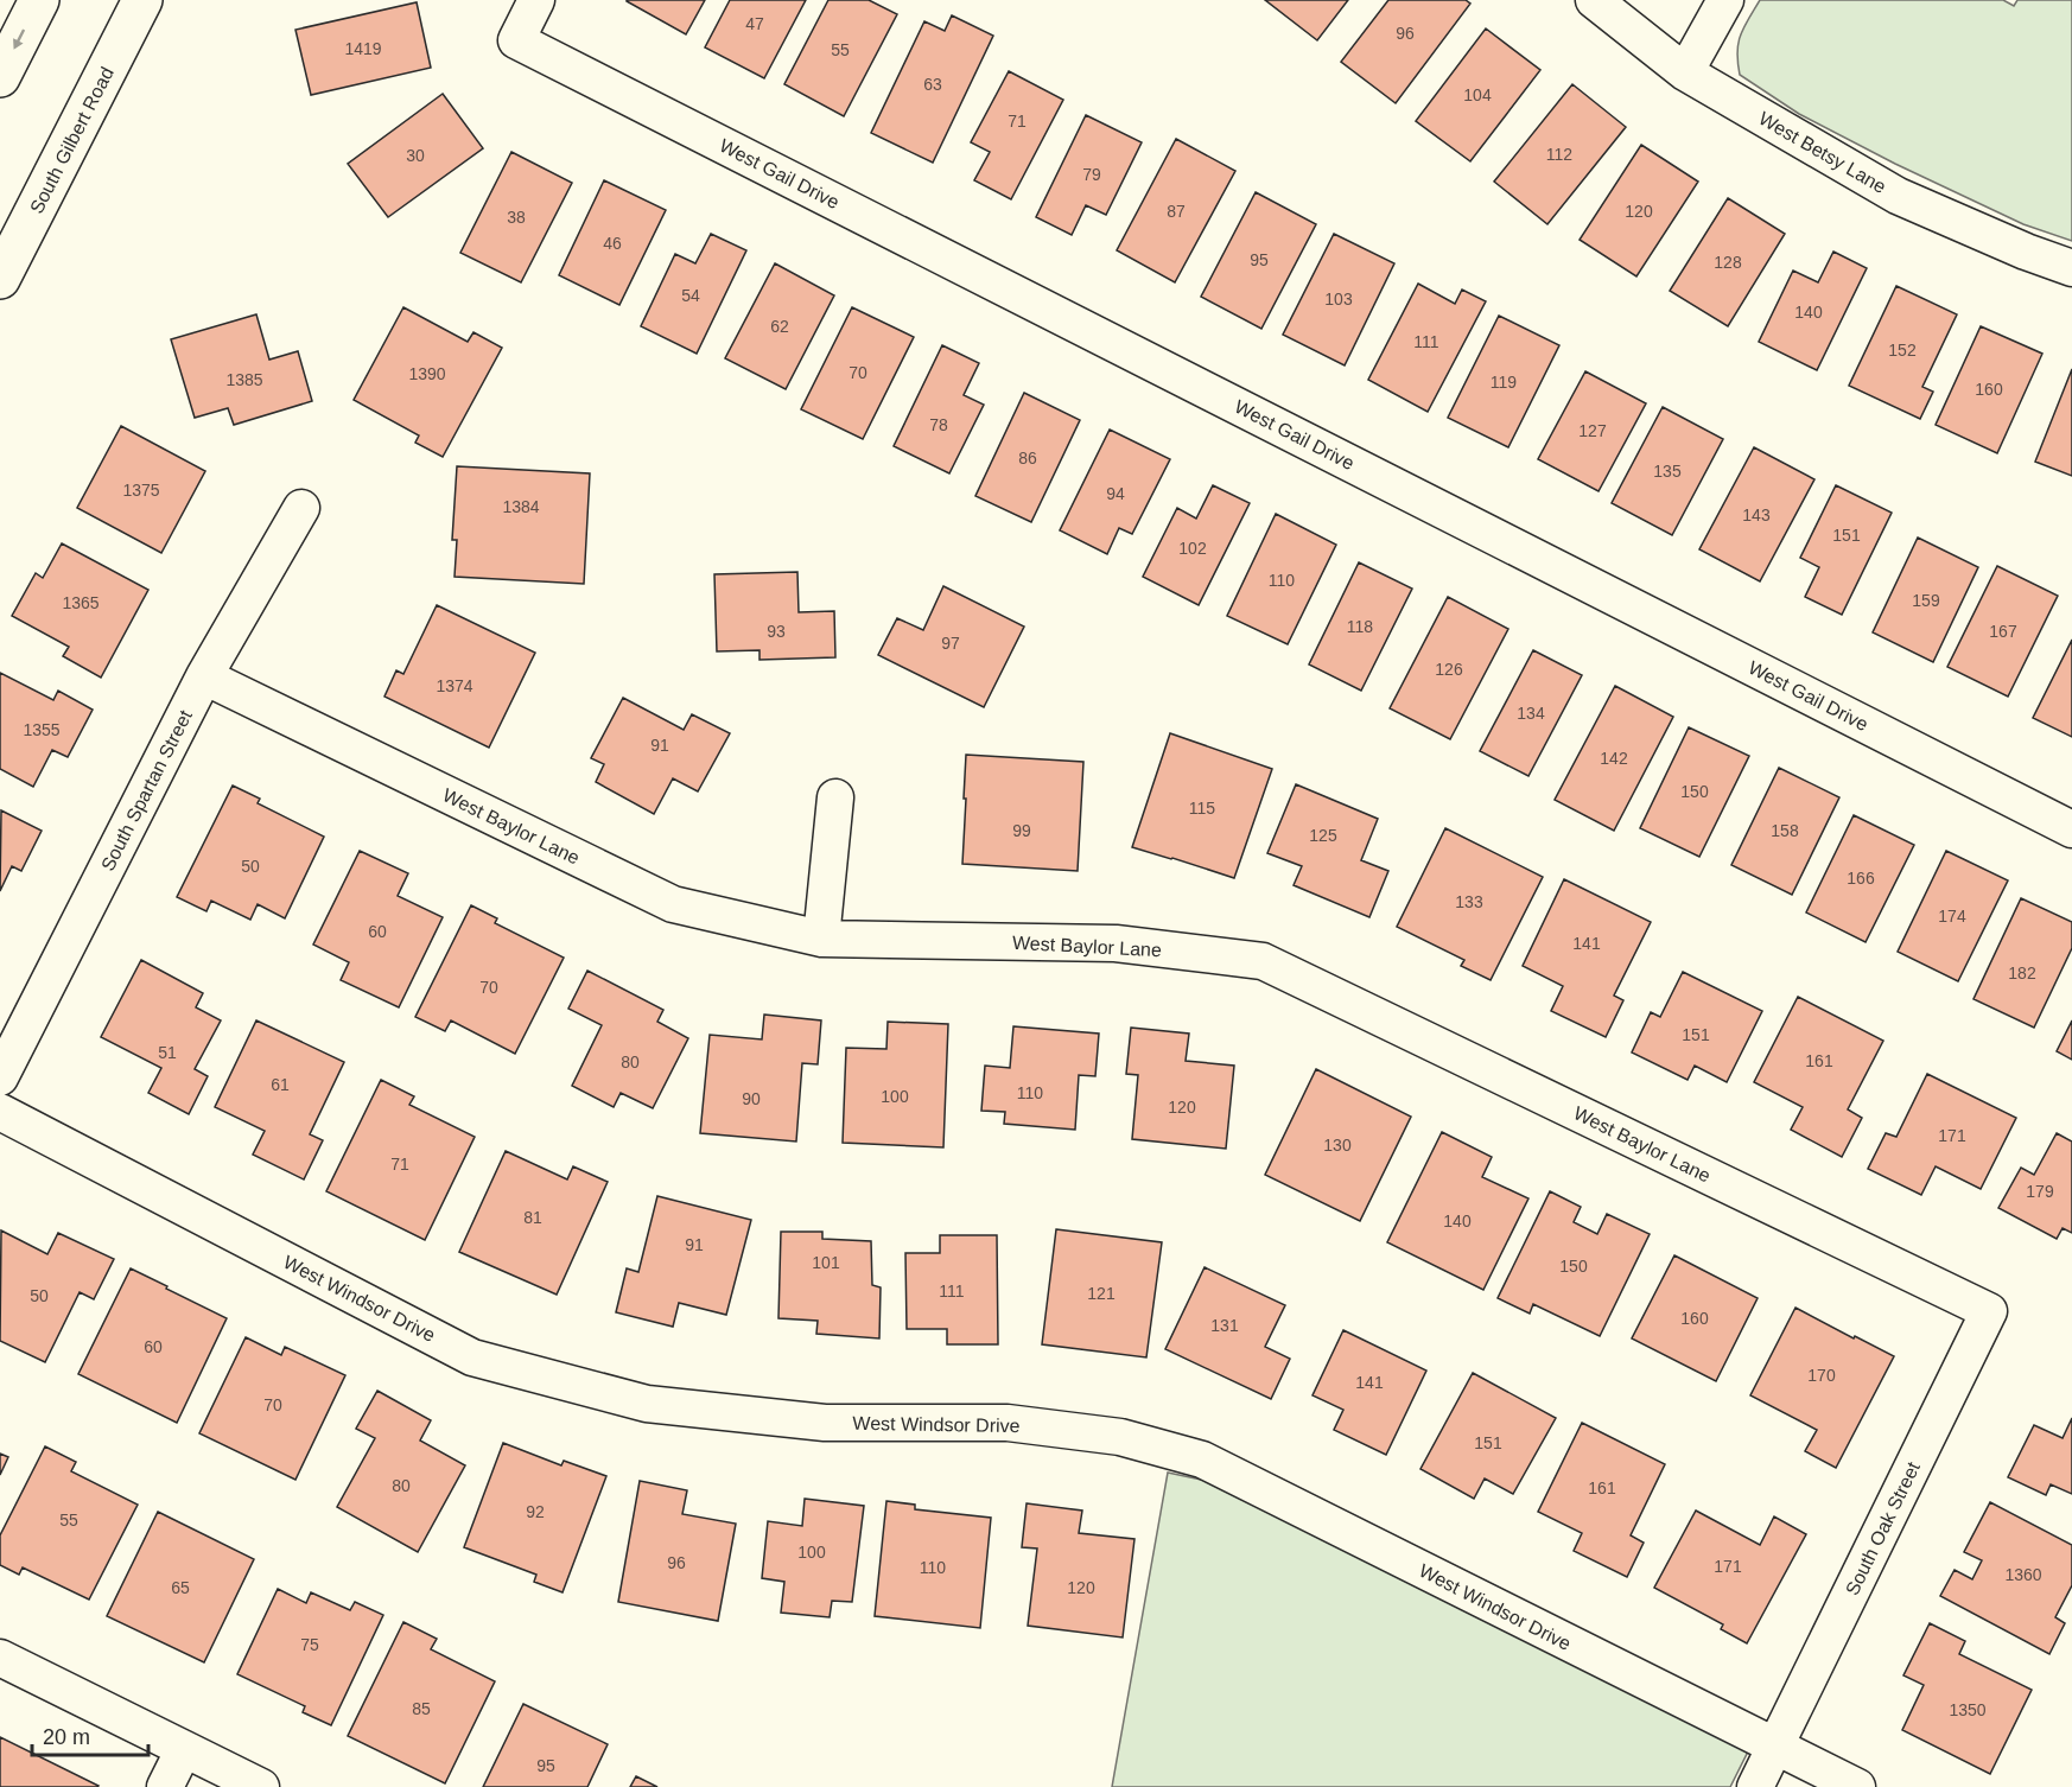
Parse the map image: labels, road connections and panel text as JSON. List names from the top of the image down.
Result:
{
  "streets": {
    "main road": ["South Gilbert Road"],
    "street": [
      "West Betsy Lane",
      "West Gail Drive",
      "South Spartan Street",
      "West Baylor Lane",
      "West Windsor Drive",
      "South Oak Street"
    ]
  },
  "crossings": [
    ["South Spartan Street", "West Baylor Lane"],
    ["West Baylor Lane", "South Oak Street"],
    ["West Windsor Drive", "South Oak Street"]
  ],
  "house_numbers": [
    "47",
    "96",
    "1419",
    "55",
    "63",
    "104",
    "71",
    "112",
    "30",
    "79",
    "87",
    "120",
    "38",
    "46",
    "95",
    "128",
    "54",
    "103",
    "140",
    "62",
    "111",
    "152",
    "70",
    "1390",
    "1385",
    "119",
    "160",
    "78",
    "127",
    "86",
    "135",
    "1375",
    "94",
    "1384",
    "143",
    "151",
    "102",
    "110",
    "159",
    "1365",
    "118",
    "93",
    "167",
    "97",
    "126",
    "1374",
    "134",
    "1355",
    "91",
    "142",
    "150",
    "115",
    "99",
    "158",
    "125",
    "50",
    "166",
    "133",
    "174",
    "60",
    "141",
    "182",
    "70",
    "151",
    "51",
    "161",
    "80",
    "61",
    "110",
    "100",
    "90",
    "120",
    "171",
    "130",
    "71",
    "179",
    "81",
    "140",
    "91",
    "101",
    "150",
    "111",
    "121",
    "50",
    "160",
    "131",
    "60",
    "170",
    "141",
    "70",
    "151",
    "80",
    "161",
    "92",
    "55",
    "100",
    "96",
    "171",
    "110",
    "1360",
    "65",
    "120",
    "75",
    "85",
    "1350",
    "95"
  ],
  "scale_bar": "20 m"
}
